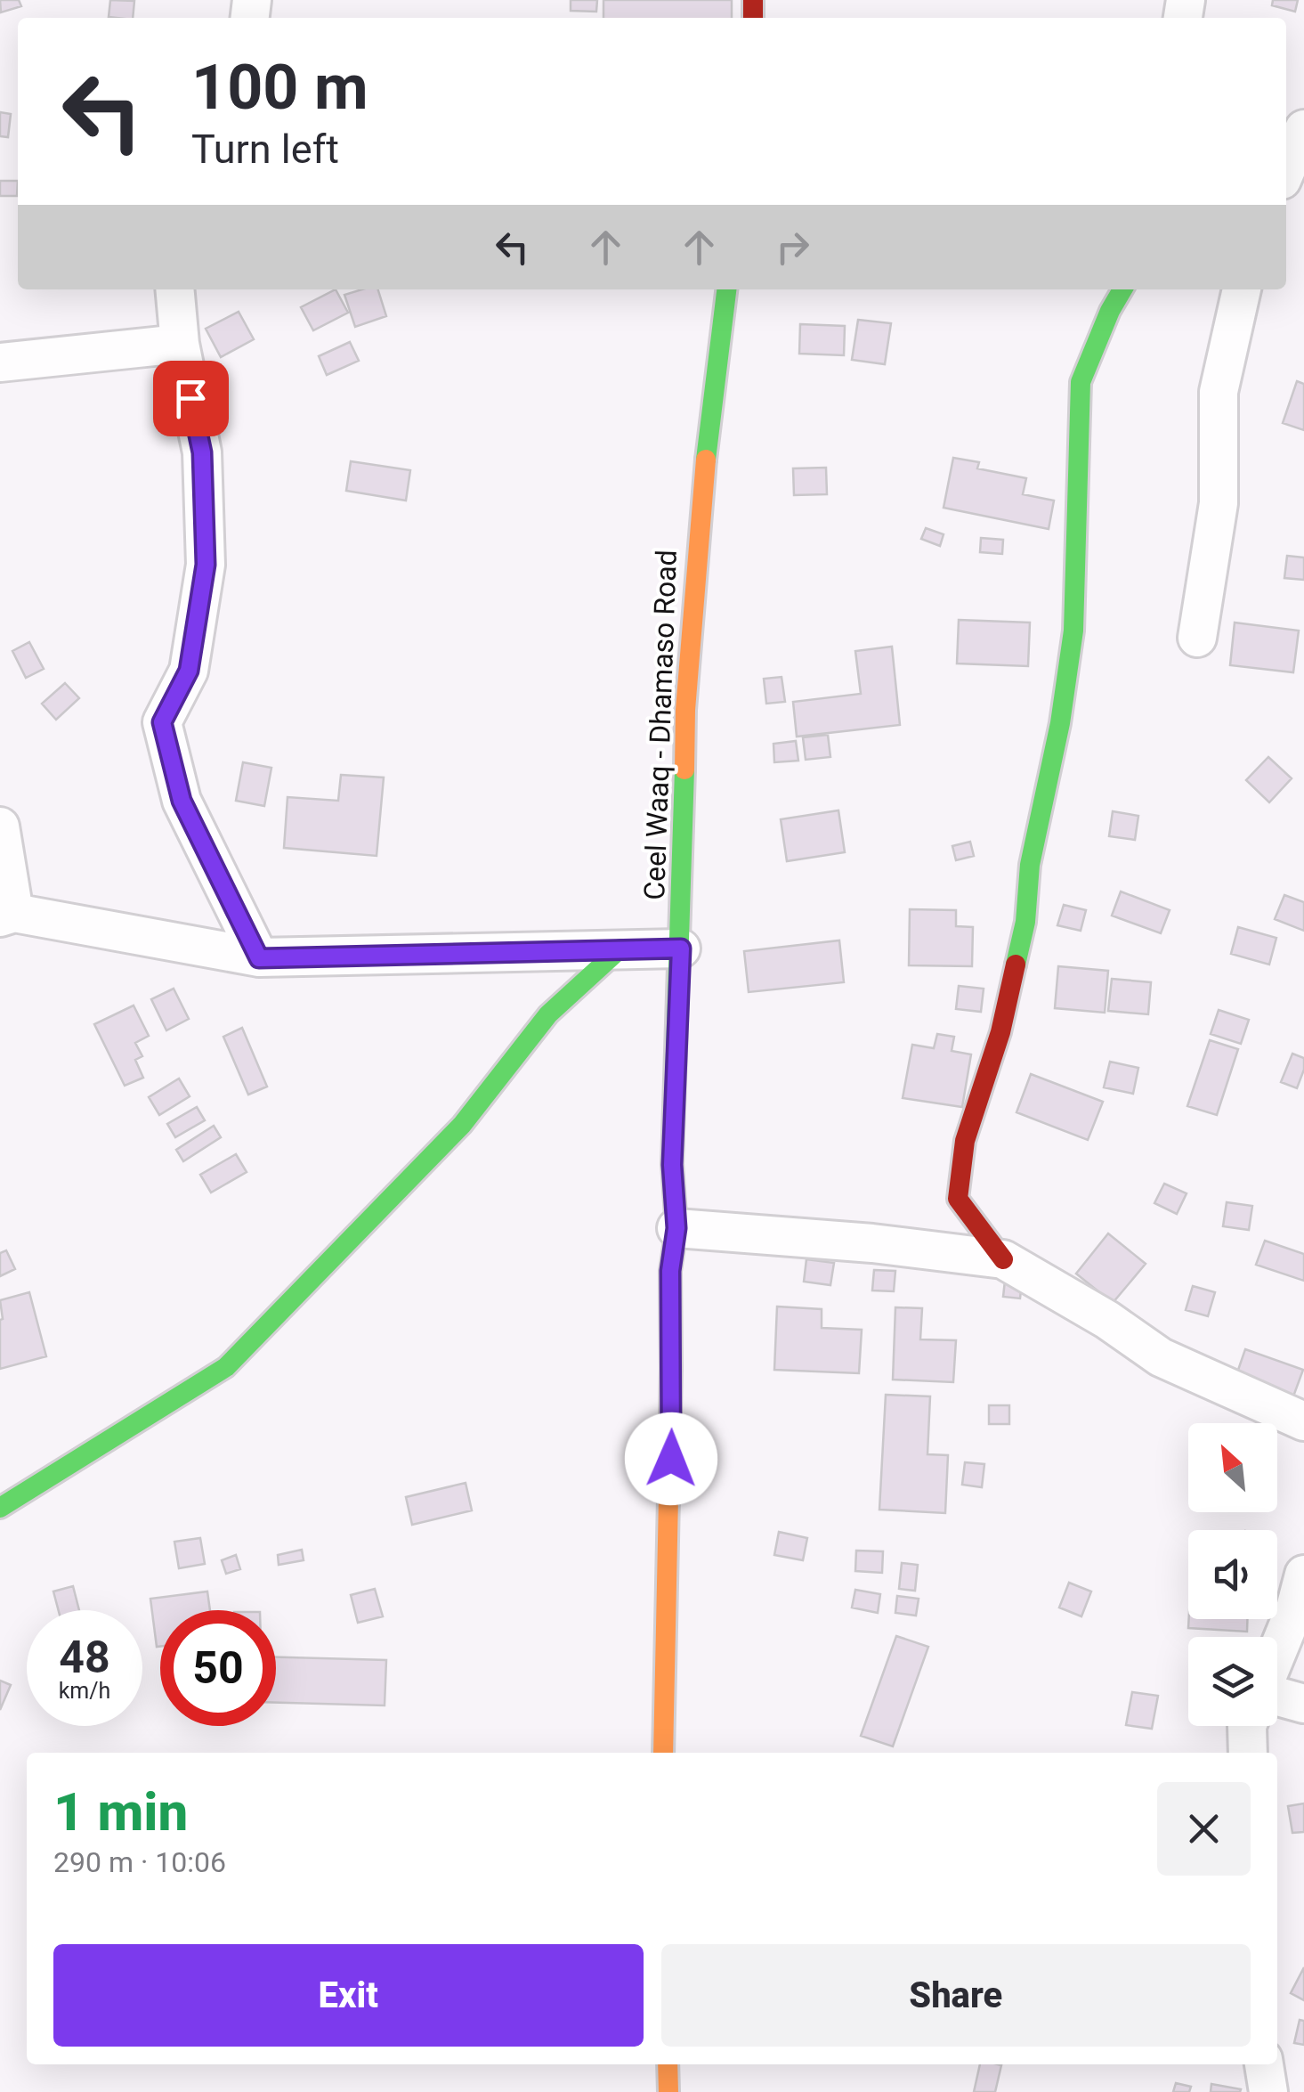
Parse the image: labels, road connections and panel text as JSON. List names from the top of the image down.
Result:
{
  "streets": {
    "street": ["Ceel Waaq - Dhamaso Road"]
  },
  "north": "top left",
  "page": {
    "turn": ["100 m", "Turn left"],
    "speed": "48 km/h",
    "limit": "50",
    "heading": ["1 min", "290 m · 10:06"],
    "buttons": ["Exit", "Share"]
  }
}
